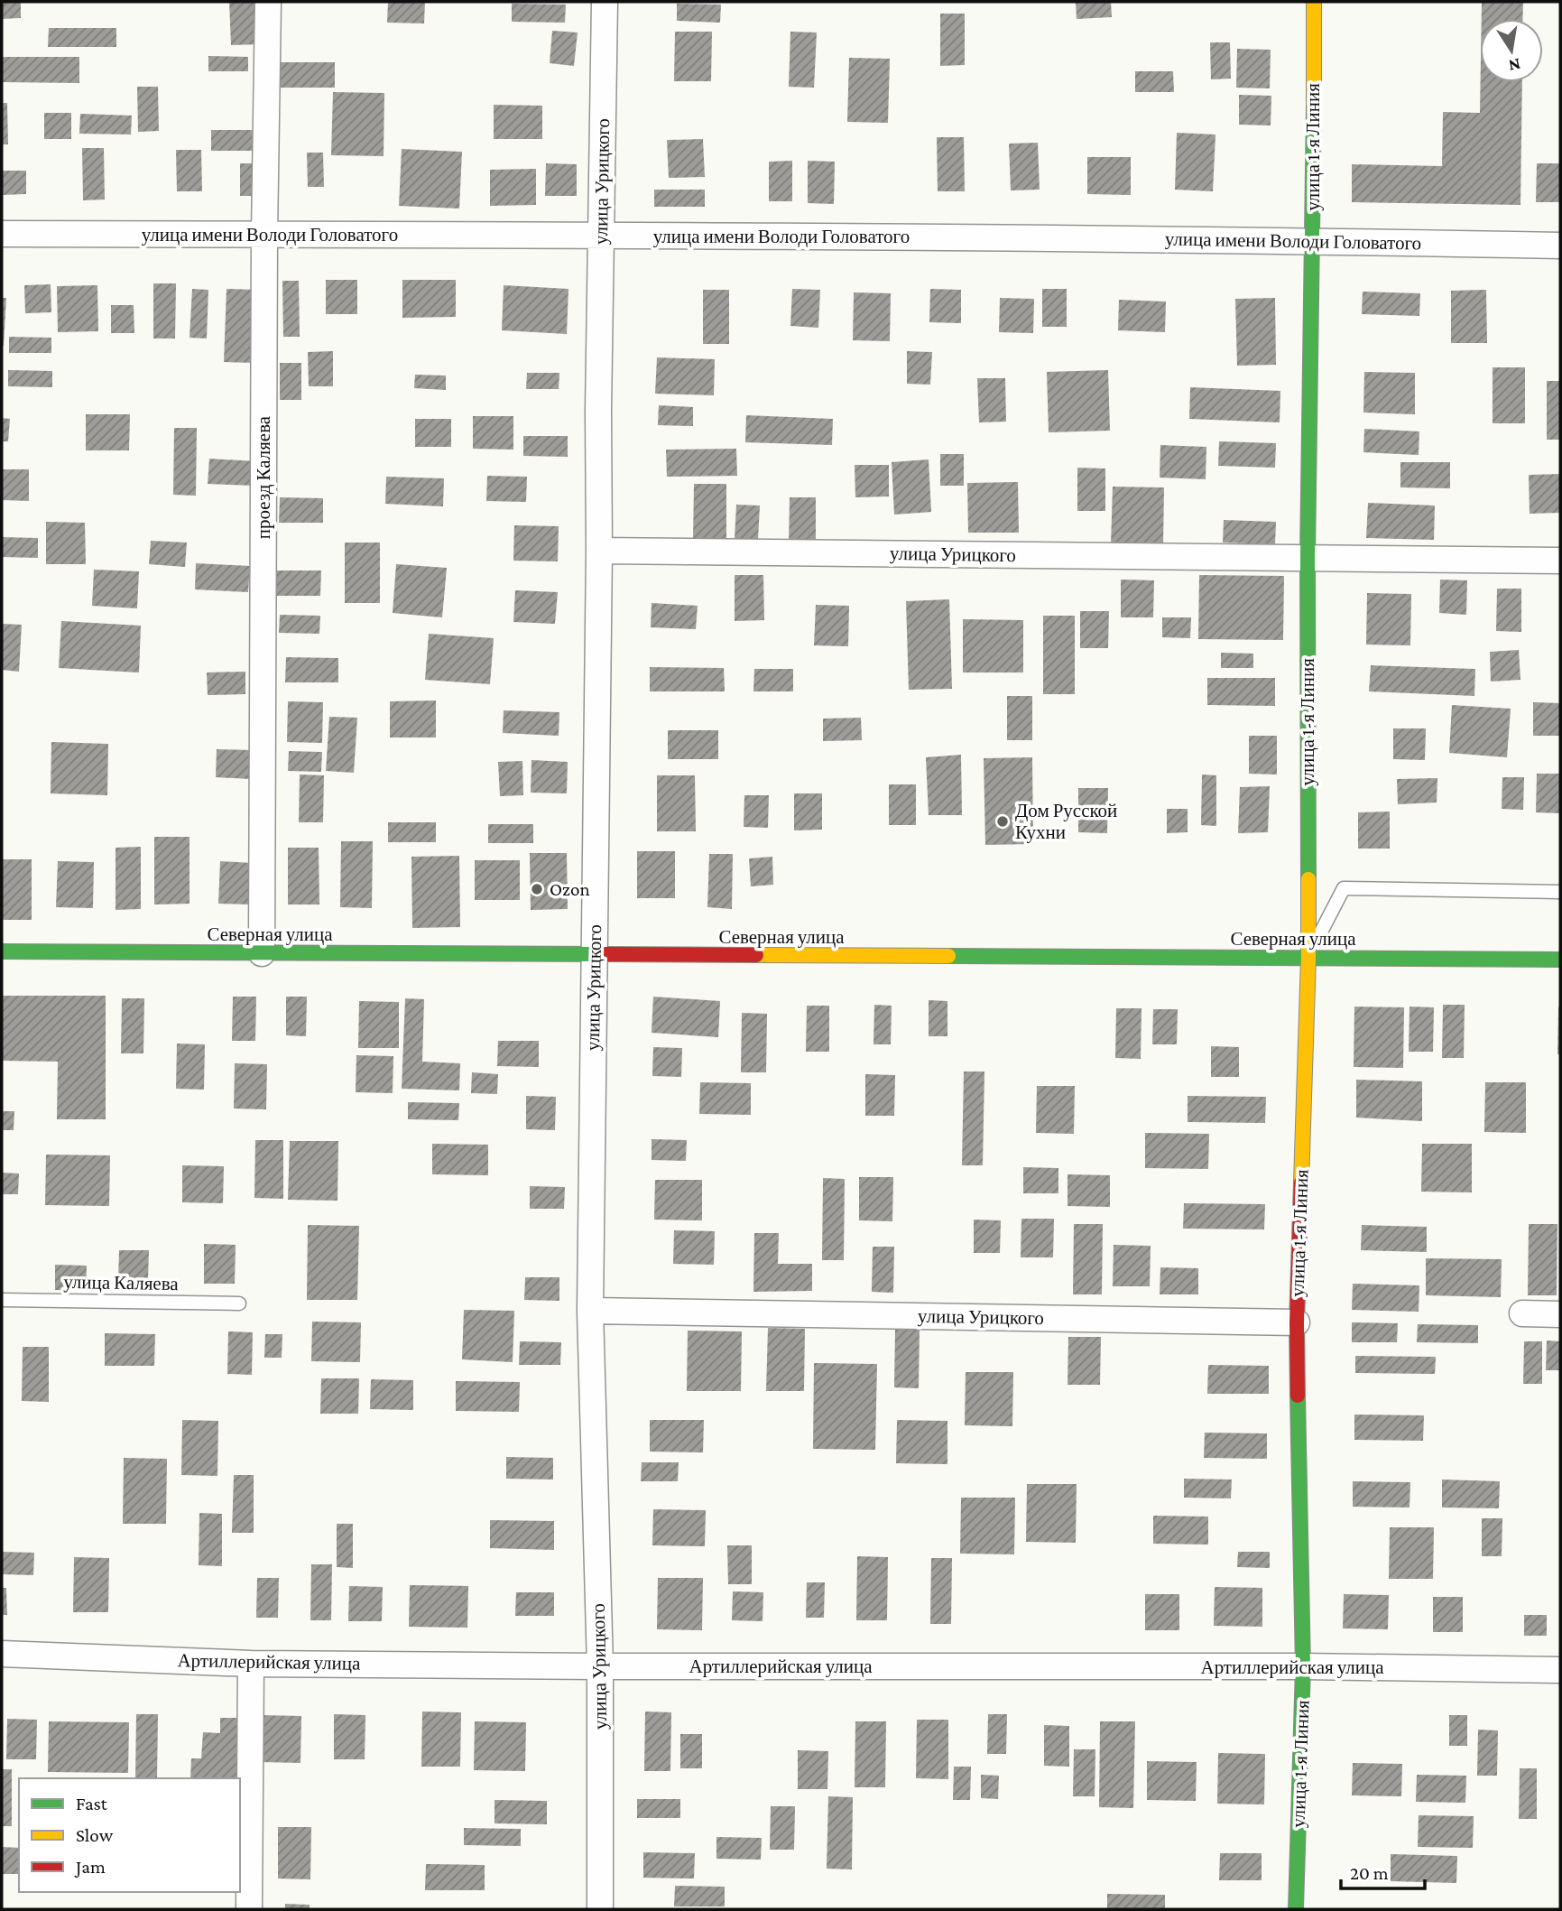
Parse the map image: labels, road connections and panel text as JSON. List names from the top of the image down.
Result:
{
  "streets": {
    "street": [
      "улица 1-я Линия",
      "улица Урицкого",
      "улица имени Володи Головатого",
      "проезд Каляева",
      "Северная улица",
      "Артиллерийская улица"
    ],
    "lane": ["улица Каляева"]
  },
  "crossings": [
    ["улица 1-я Линия", "улица Урицкого"],
    ["улица 1-я Линия", "улица имени Володи Головатого"],
    ["улица 1-я Линия", "Северная улица"],
    ["улица 1-я Линия", "Артиллерийская улица"],
    ["улица Урицкого", "улица имени Володи Головатого"],
    ["улица Урицкого", "Северная улица"],
    ["улица Урицкого", "Артиллерийская улица"],
    ["улица имени Володи Головатого", "проезд Каляева"],
    ["проезд Каляева", "Северная улица"]
  ],
  "places": ["Дом Русской Кухни", "Ozon"],
  "legend": ["Fast", "Slow", "Jam"],
  "scale_bar": "20 m",
  "north": "bottom"
}
